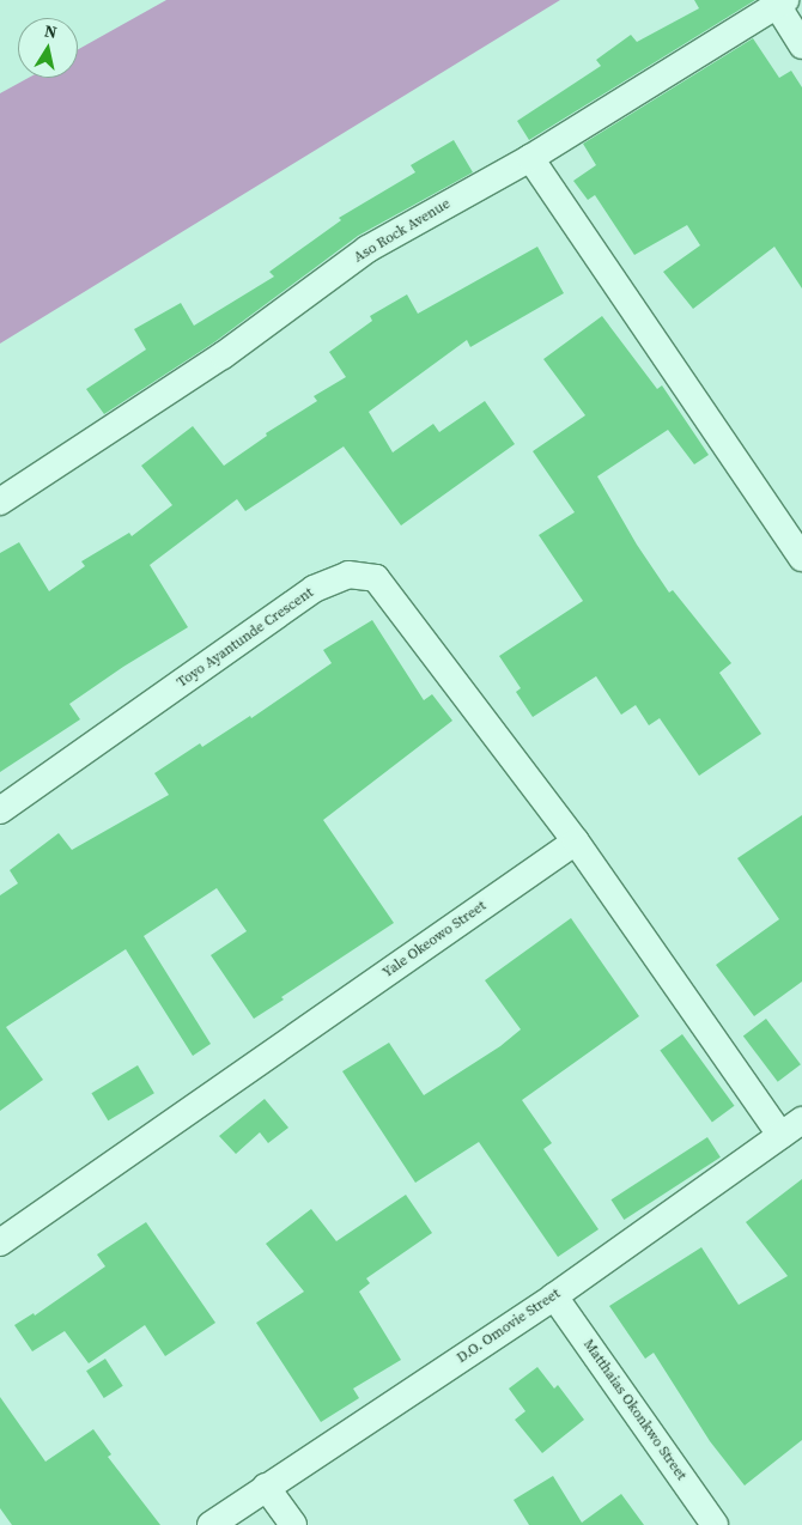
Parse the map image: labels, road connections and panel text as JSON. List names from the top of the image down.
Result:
{
  "streets": {
    "street": [
      "Aso Rock Avenue",
      "Toyo Ayantunde Crescent",
      "Yale Okeowo Street",
      "D.O. Omovie Street",
      "Matthaias Okonkwo Street"
    ]
  },
  "crossings": [
    ["Toyo Ayantunde Crescent", "Yale Okeowo Street"],
    ["D.O. Omovie Street", "Matthaias Okonkwo Street"]
  ],
  "north": "top"
}
